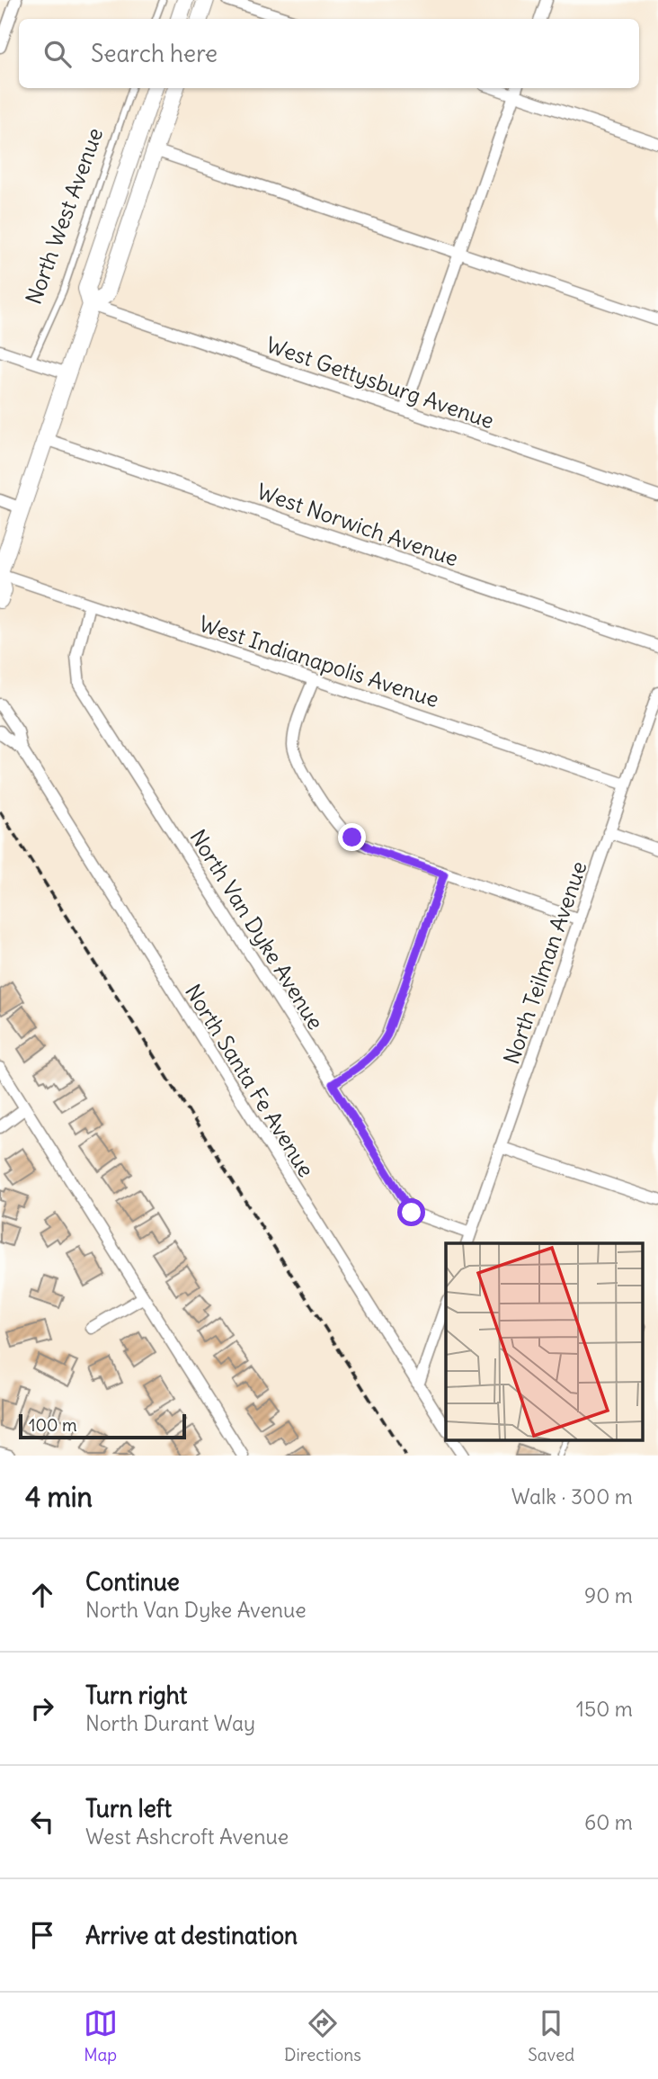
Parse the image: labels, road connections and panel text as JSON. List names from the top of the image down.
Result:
{
  "streets": {
    "main road": ["North West Avenue"],
    "street": [
      "West Gettysburg Avenue",
      "West Norwich Avenue",
      "West Indianapolis Avenue",
      "North Van Dyke Avenue",
      "North Teilman Avenue",
      "North Santa Fe Avenue"
    ]
  },
  "crossings": [
    ["North West Avenue", "West Gettysburg Avenue"],
    ["North West Avenue", "West Norwich Avenue"],
    ["North West Avenue", "West Indianapolis Avenue"],
    ["West Indianapolis Avenue", "North Van Dyke Avenue"],
    ["West Indianapolis Avenue", "North Teilman Avenue"],
    ["North Van Dyke Avenue", "North Teilman Avenue"]
  ],
  "scale_bar": "100 m",
  "page": {
    "search": "Search here",
    "scale": "100 m",
    "heading": ["4 min", "Walk · 300 m"],
    "list": [
      ["Continue", "North Van Dyke Avenue", "90 m"],
      ["Turn right", "North Durant Way", "150 m"],
      ["Turn left", "West Ashcroft Avenue", "60 m"],
      "Arrive at destination"
    ],
    "nav": ["Map", "Directions", "Saved"]
  }
}
